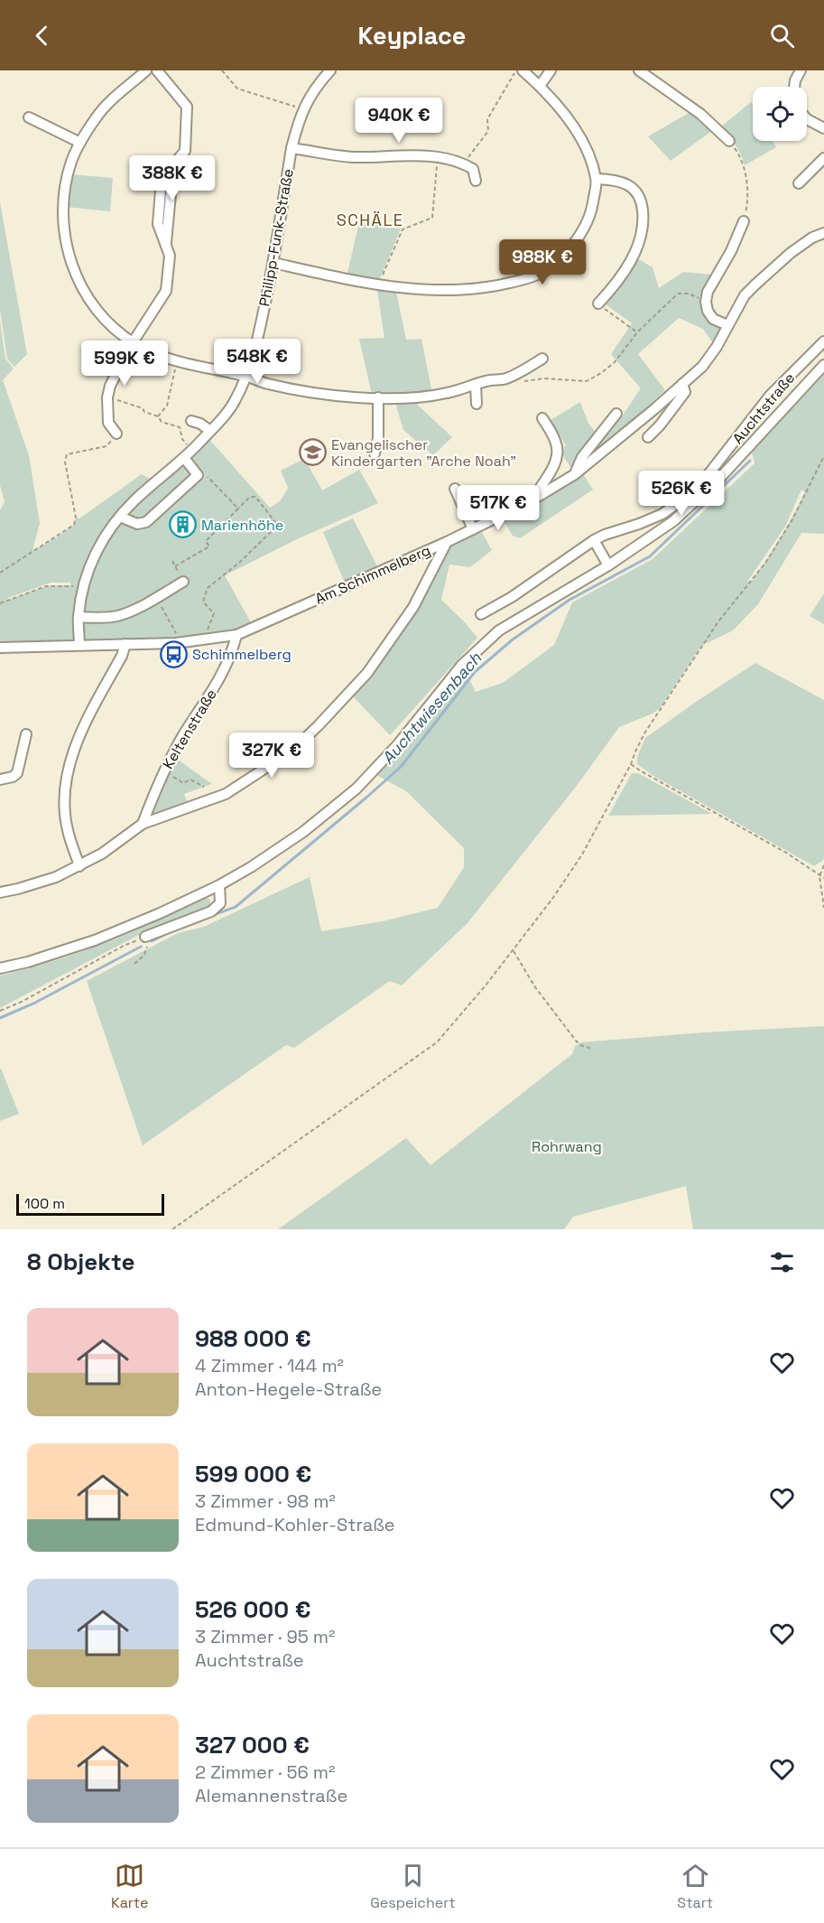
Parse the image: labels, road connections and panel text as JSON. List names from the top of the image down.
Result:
{
  "streets": {
    "street": [
      "Philipp-Funk-Straße",
      "Auchtstraße",
      "Am Schimmelberg",
      "Keltenstraße"
    ]
  },
  "crossings": [
    ["Philipp-Funk-Straße", "Am Schimmelberg"],
    ["Am Schimmelberg", "Keltenstraße"]
  ],
  "districts": ["SCHÄLE"],
  "water": ["Auchtwiesenbach"],
  "parks": ["Rohrwang"],
  "places": {
    "school or university": ["Evangelischer Kindergarten \"Arche Noah\""],
    "building": ["Marienhöhe"],
    "bus stop": ["Schimmelberg"]
  },
  "scale_bar": "100 m",
  "page": {
    "header": "Keyplace",
    "price": [
      "940K €",
      "388K €",
      "988K €",
      "548K €",
      "599K €",
      "526K €",
      "517K €",
      "327K €"
    ],
    "scale": "100 m",
    "heading": "8 Objekte",
    "list": [
      {
        "name": "988 000 €",
        "note": "4 Zimmer · 144 m² · Anton-Hegele-Straße"
      },
      {
        "name": "599 000 €",
        "note": "3 Zimmer · 98 m² · Edmund-Kohler-Straße"
      },
      {
        "name": "526 000 €",
        "note": "3 Zimmer · 95 m² · Auchtstraße"
      },
      {
        "name": "327 000 €",
        "note": "2 Zimmer · 56 m² · Alemannenstraße"
      }
    ],
    "tabs": ["Karte", "Gespeichert", "Start"]
  }
}
